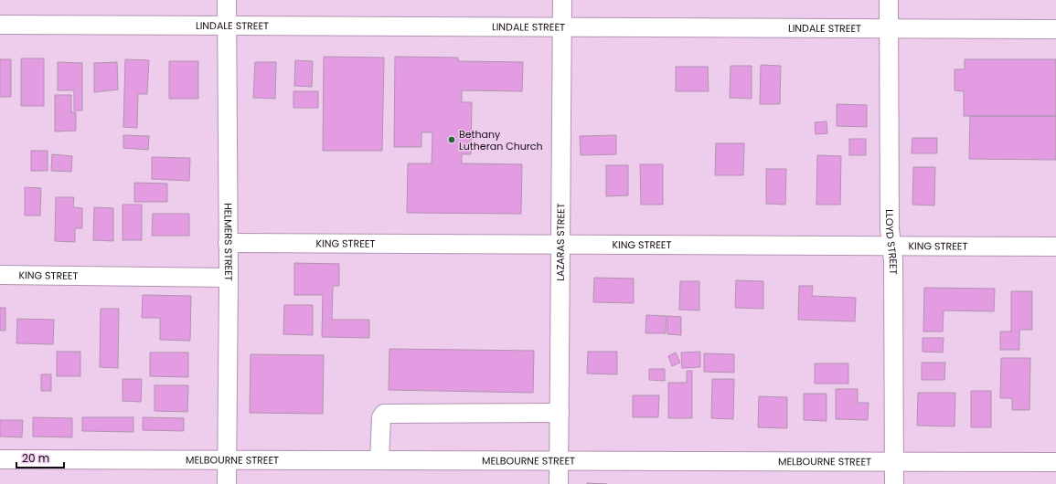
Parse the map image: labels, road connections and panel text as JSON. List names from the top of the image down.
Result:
{
  "streets": {
    "street": [
      "LINDALE STREET",
      "HELMERS STREET",
      "LAZARAS STREET",
      "LLOYD STREET",
      "KING STREET",
      "MELBOURNE STREET"
    ]
  },
  "crossings": [
    ["LINDALE STREET", "HELMERS STREET"],
    ["LINDALE STREET", "LAZARAS STREET"],
    ["LINDALE STREET", "LLOYD STREET"],
    ["HELMERS STREET", "KING STREET"],
    ["HELMERS STREET", "MELBOURNE STREET"],
    ["LAZARAS STREET", "KING STREET"],
    ["LAZARAS STREET", "MELBOURNE STREET"],
    ["LLOYD STREET", "KING STREET"],
    ["LLOYD STREET", "MELBOURNE STREET"]
  ],
  "places": ["Bethany Lutheran Church"],
  "scale_bar": "20 m"
}
